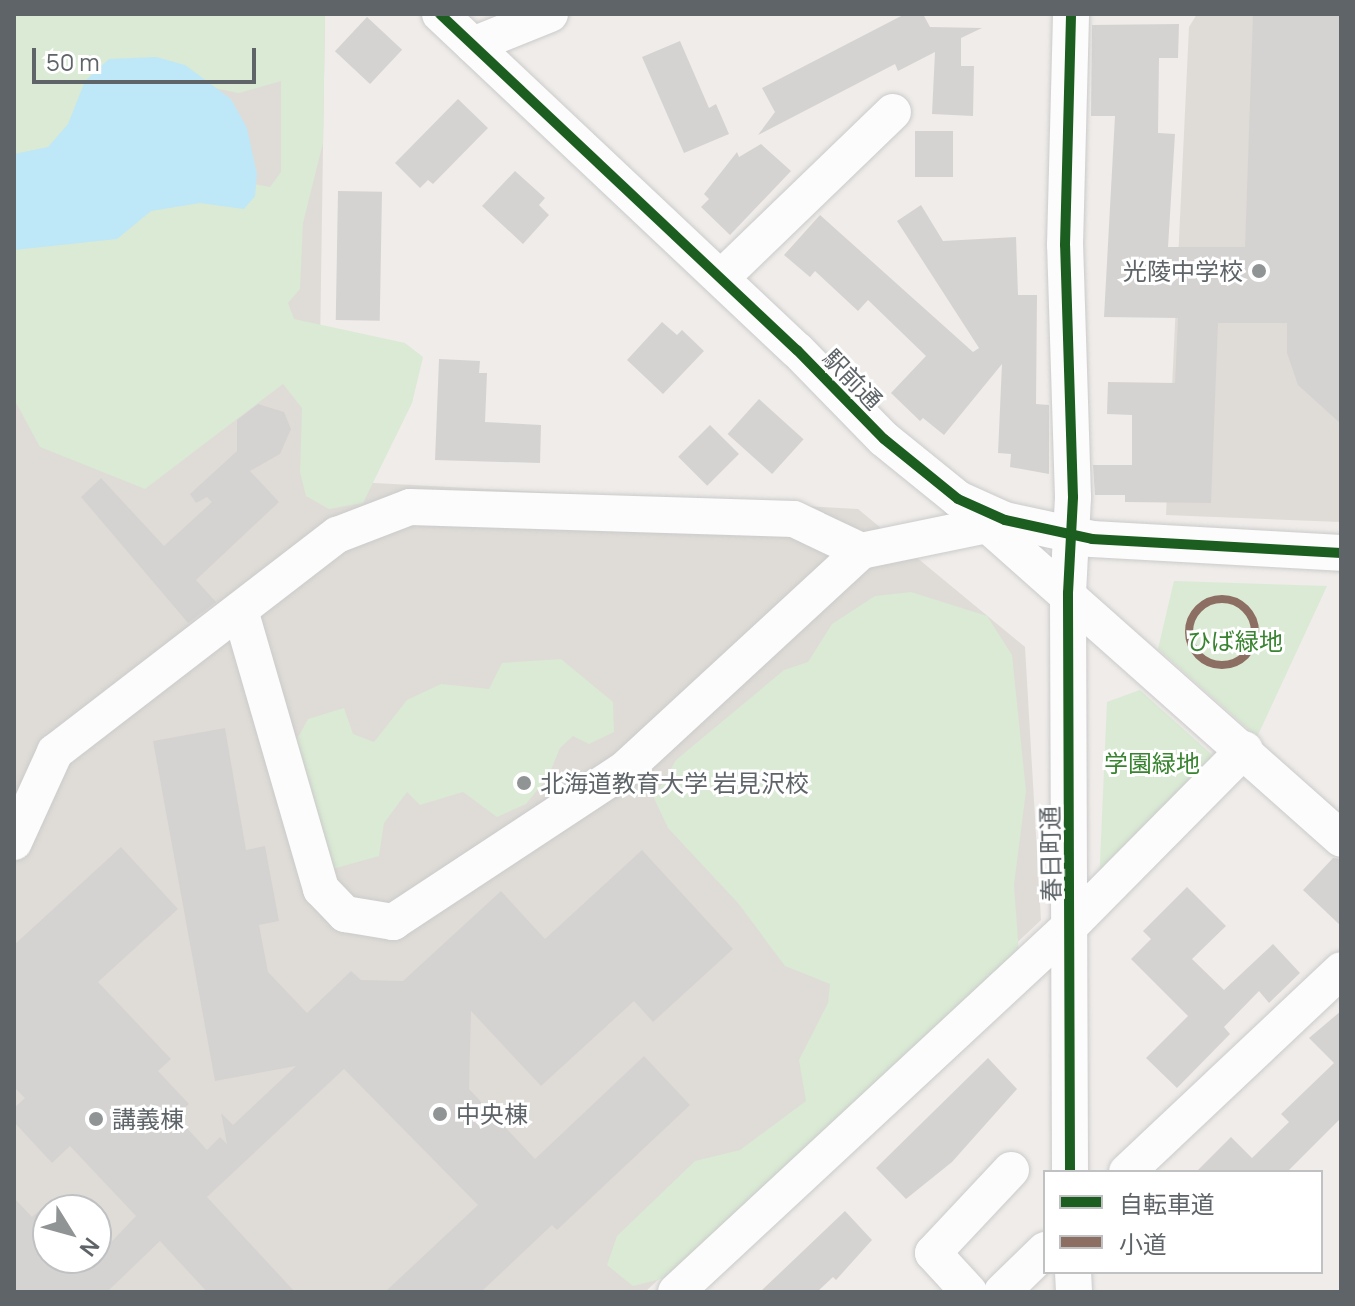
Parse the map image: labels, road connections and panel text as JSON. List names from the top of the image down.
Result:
{
  "streets": {
    "street": ["駅前通", "春日町通"]
  },
  "crossings": [
    ["駅前通", "春日町通"]
  ],
  "parks": ["ひば緑地", "学園緑地"],
  "places": [
    "光陵中学校",
    "北海道教育大学 岩見沢校",
    "中央棟",
    "講義棟"
  ],
  "legend": ["自転車道", "小道"],
  "scale_bar": "50 m",
  "north": "bottom right"
}
